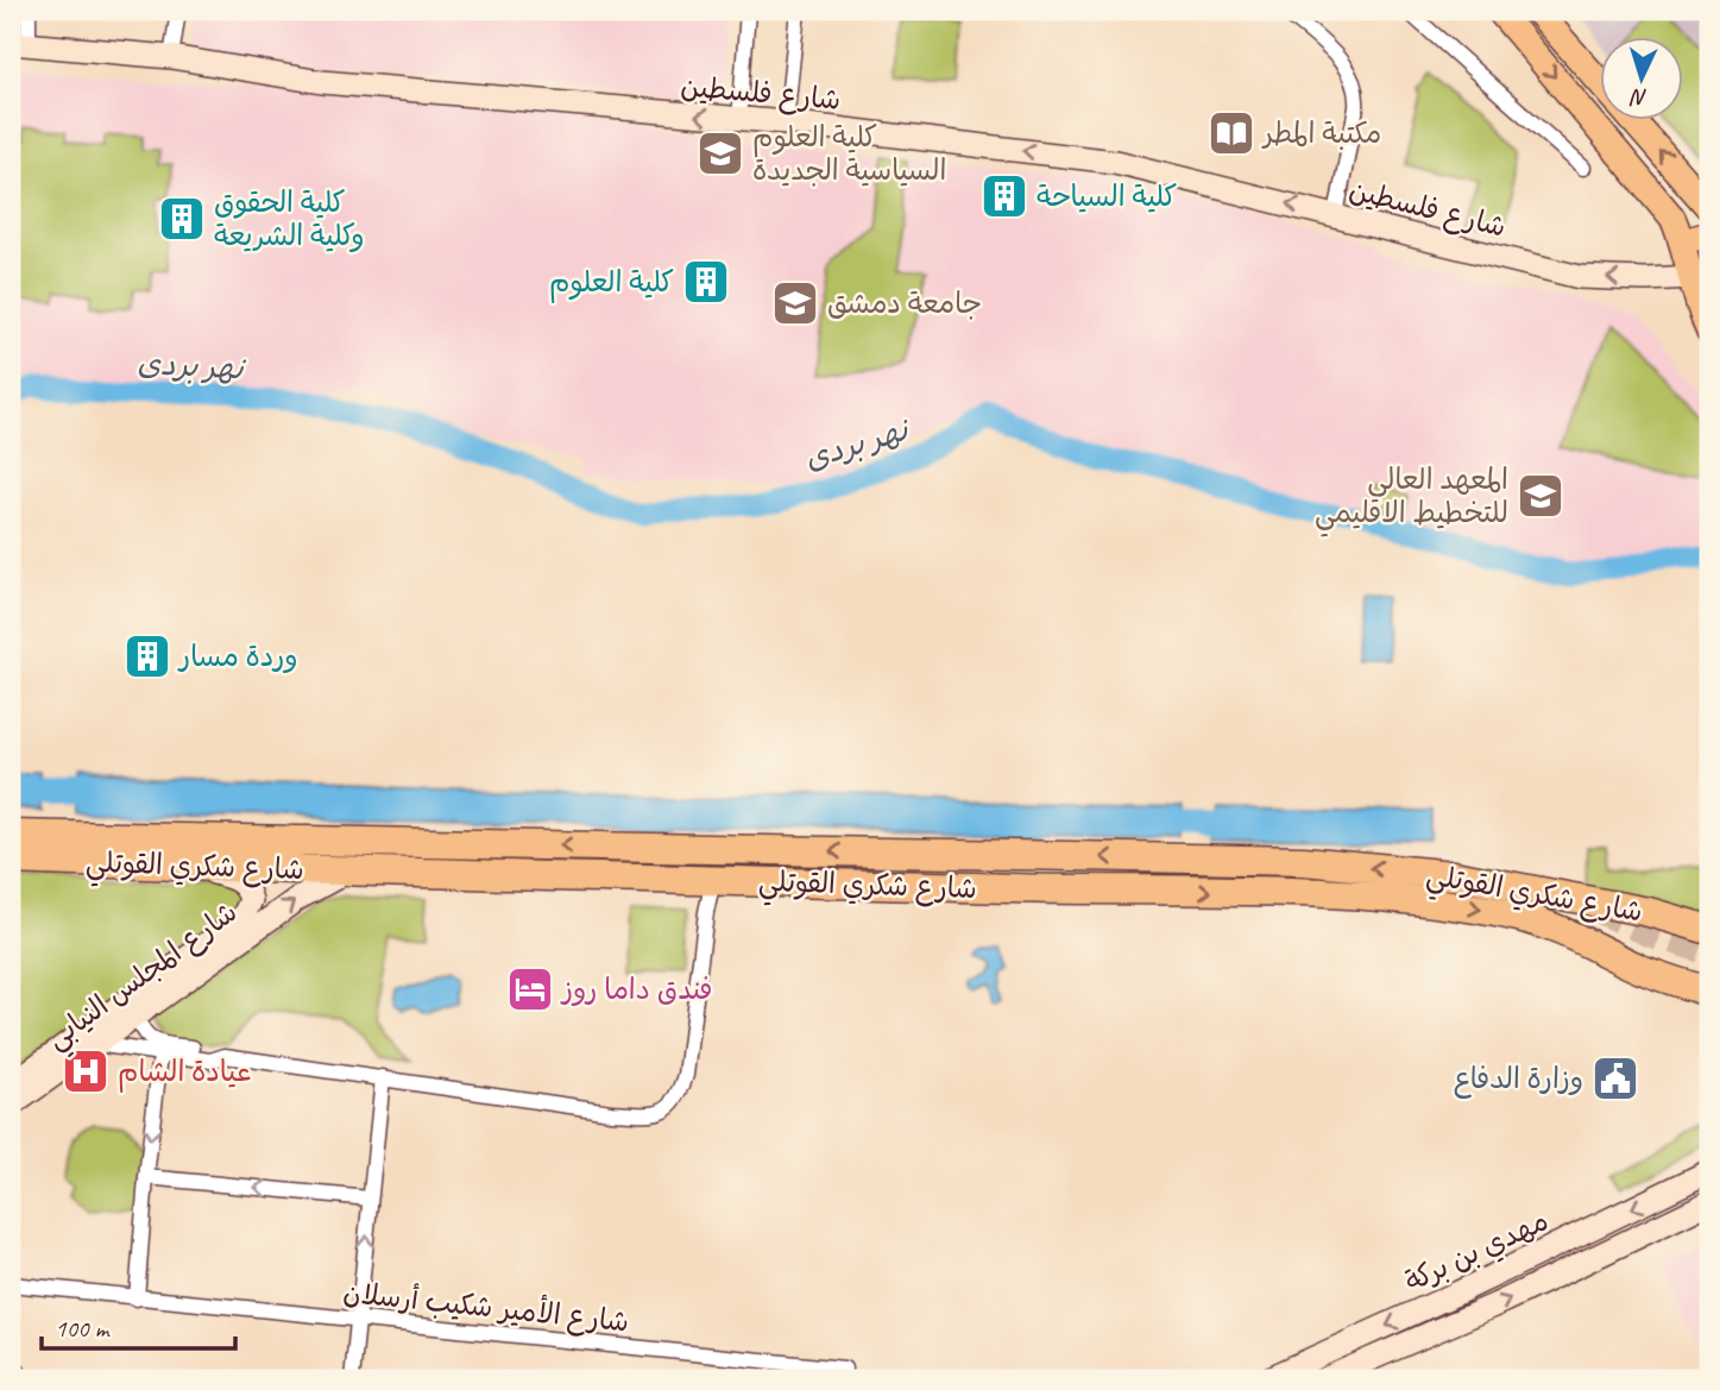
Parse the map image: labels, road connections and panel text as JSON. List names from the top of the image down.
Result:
{
  "streets": {
    "highway": ["شارع شكري القوتلي"],
    "main road": ["شارع فلسطين", "شارع المجلس النيابي", "مهدي بن بركة"],
    "street": ["شارع الأمير شكيب أرسلان"]
  },
  "crossings": [
    ["شارع شكري القوتلي", "شارع المجلس النيابي"]
  ],
  "one_way": ["شارع فلسطين"],
  "water": ["نهر بردى"],
  "places": {
    "library": ["مكتبة المطر"],
    "school or university": ["كلية العلوم السياسية الجديدة", "جامعة دمشق", "المعهد العالي للتخطيط الاقليمي"],
    "building": [
      "كلية السياحة",
      "كلية الحقوق وكلية الشريعة",
      "كلية العلوم",
      "وردة مسار"
    ],
    "hotel": ["فندق داما روز"],
    "hospital": ["عيادة الشام"],
    "public building": ["وزارة الدفاع"]
  },
  "scale_bar": "100 m",
  "north": "bottom"
}
